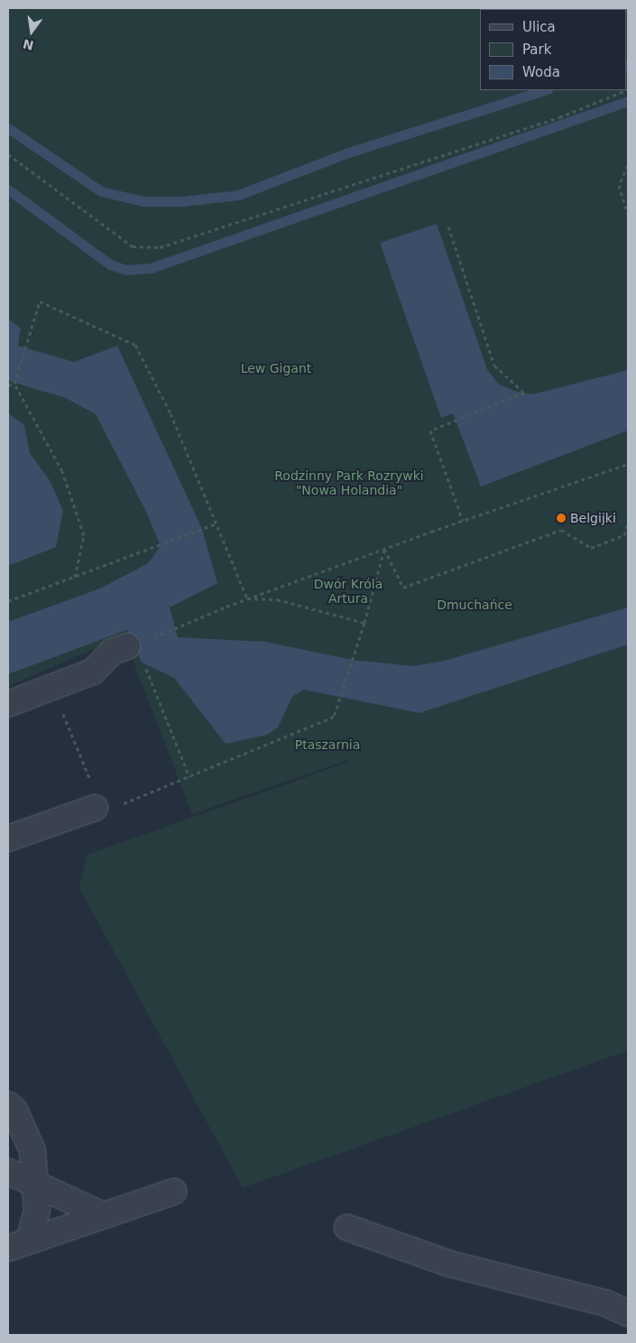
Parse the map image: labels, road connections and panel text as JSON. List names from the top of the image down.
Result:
{
  "parks": [
    "Lew Gigant",
    "Rodzinny Park Rozrywki \"Nowa Holandia\"",
    "Dwór Króla Artura",
    "Dmuchańce",
    "Ptaszarnia"
  ],
  "places": ["Belgijki"],
  "legend": ["Ulica", "Park", "Woda"],
  "north": "bottom"
}
